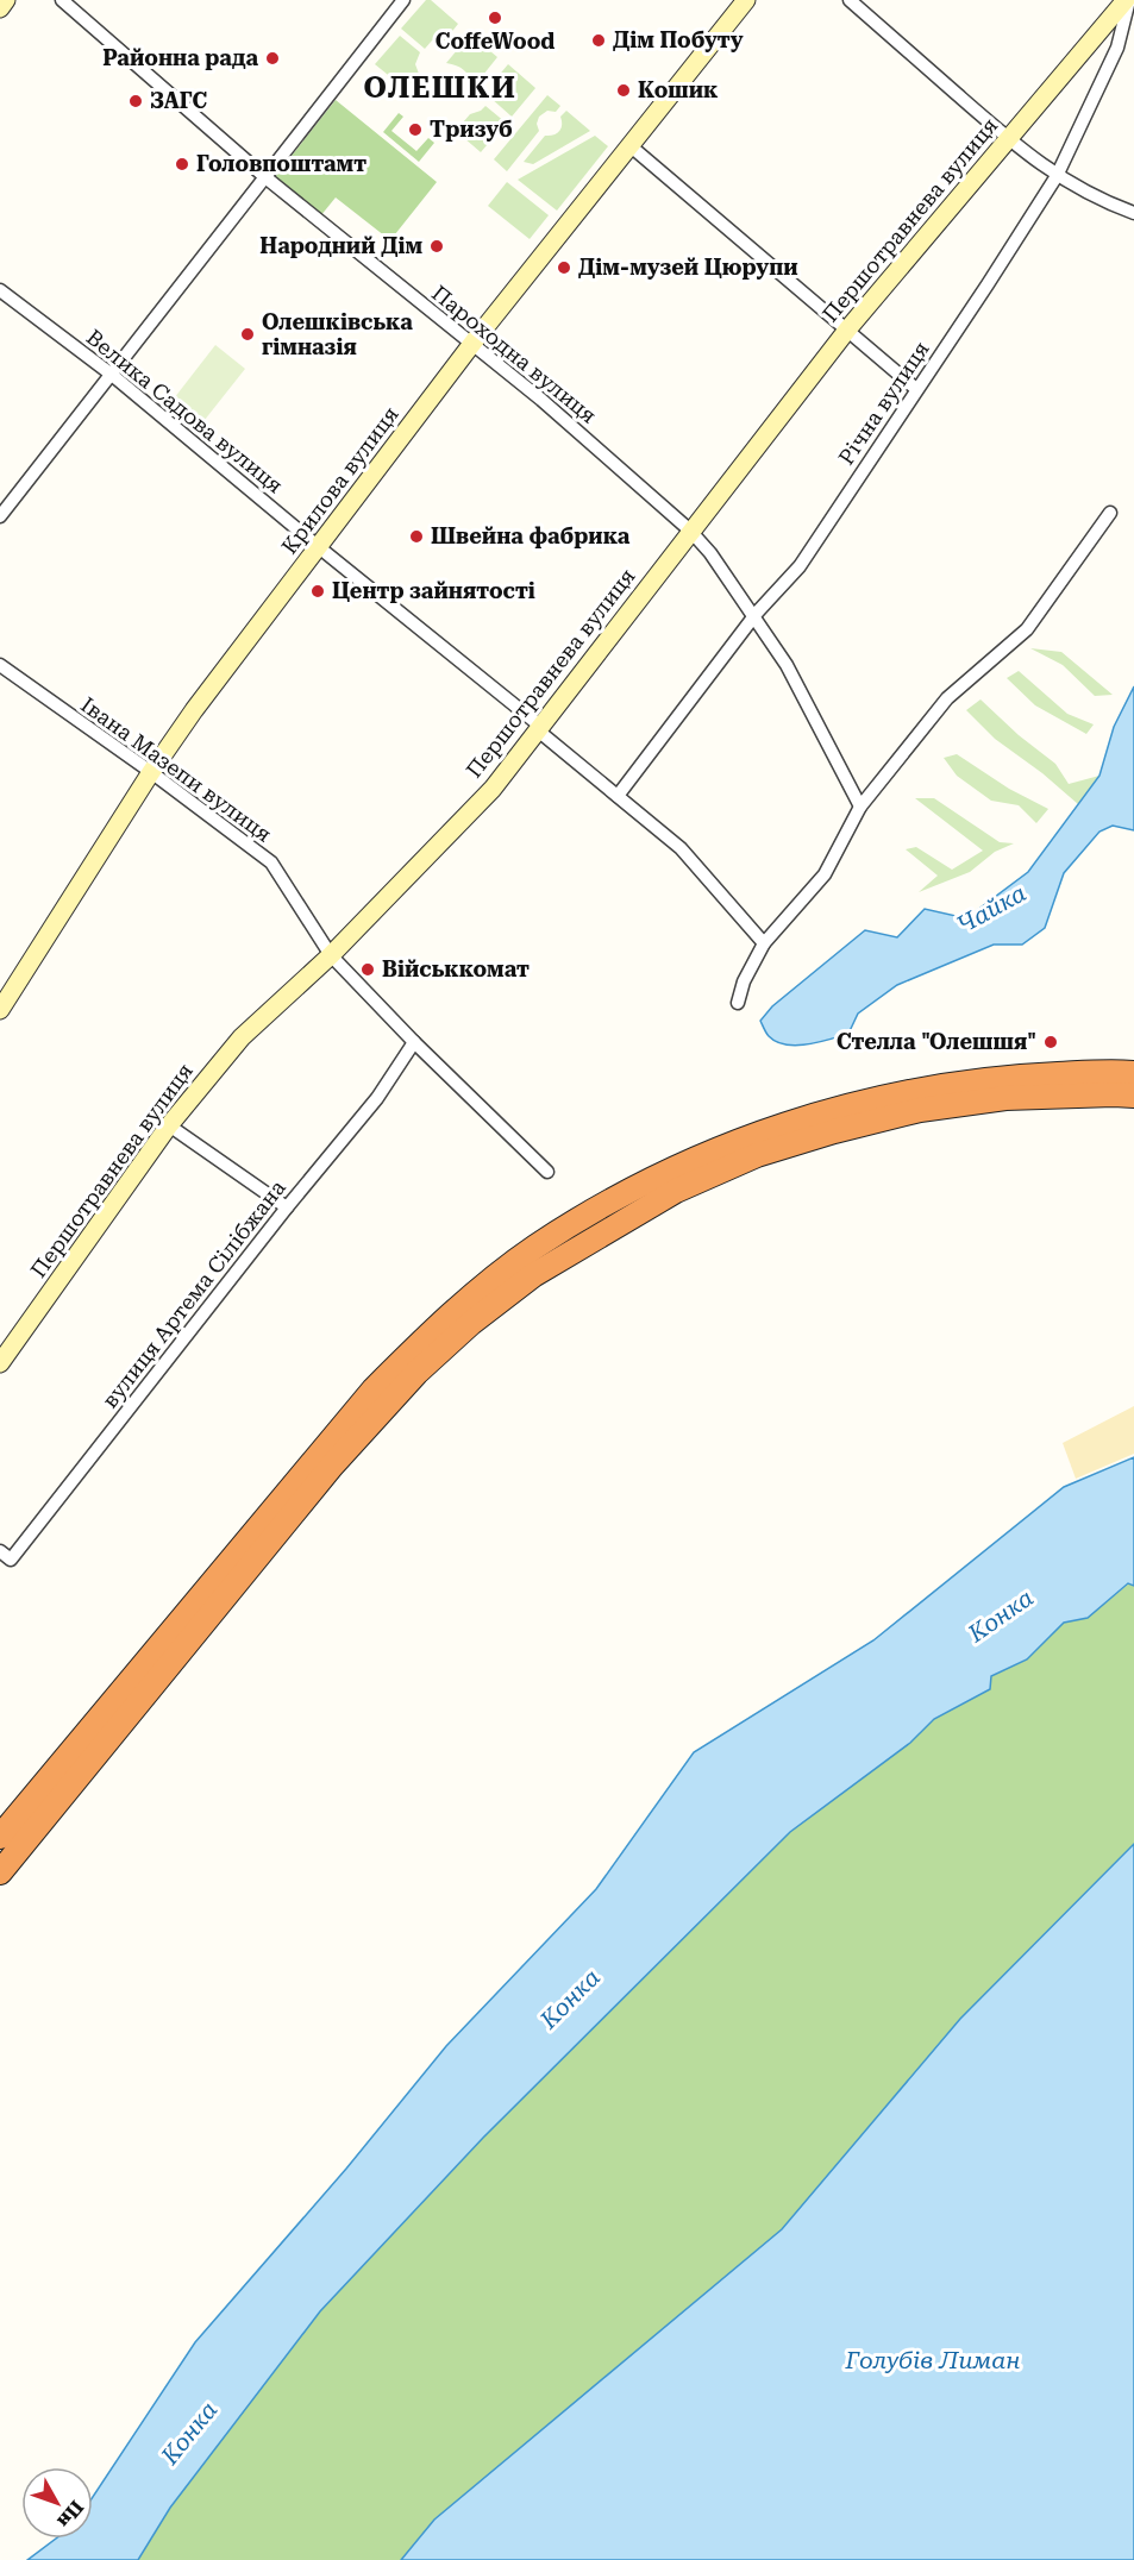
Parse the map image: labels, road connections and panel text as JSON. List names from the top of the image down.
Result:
{
  "streets": {
    "street": [
      "Першотравнева вулиця",
      "Пароходна вулиця",
      "Річна вулиця",
      "Велика Садова вулиця",
      "Крилова вулиця",
      "Івана Мазепи вулиця",
      "вулиця Артема Сілібжана"
    ]
  },
  "crossings": [
    ["Першотравнева вулиця", "Пароходна вулиця"],
    ["Першотравнева вулиця", "Річна вулиця"],
    ["Першотравнева вулиця", "Велика Садова вулиця"],
    ["Першотравнева вулиця", "Івана Мазепи вулиця"],
    ["Пароходна вулиця", "Річна вулиця"],
    ["Пароходна вулиця", "Крилова вулиця"],
    ["Річна вулиця", "Велика Садова вулиця"],
    ["Велика Садова вулиця", "Крилова вулиця"],
    ["Крилова вулиця", "Івана Мазепи вулиця"],
    ["Івана Мазепи вулиця", "вулиця Артема Сілібжана"]
  ],
  "districts": ["ОЛЕШКИ"],
  "water": ["Чайка", "Конка", "Голубів Лиман"],
  "places": [
    "CoffeWood",
    "Дім Побуту",
    "Районна рада",
    "Кошик",
    "ЗАГС",
    "Тризуб",
    "Головпоштамт",
    "Народний Дім",
    "Дім-музей Цюрупи",
    "Олешківська гімназія",
    "Швейна фабрика",
    "Центр зайнятості",
    "Військкомат",
    "Стелла \"Олешшя\""
  ],
  "north": "bottom right"
}
